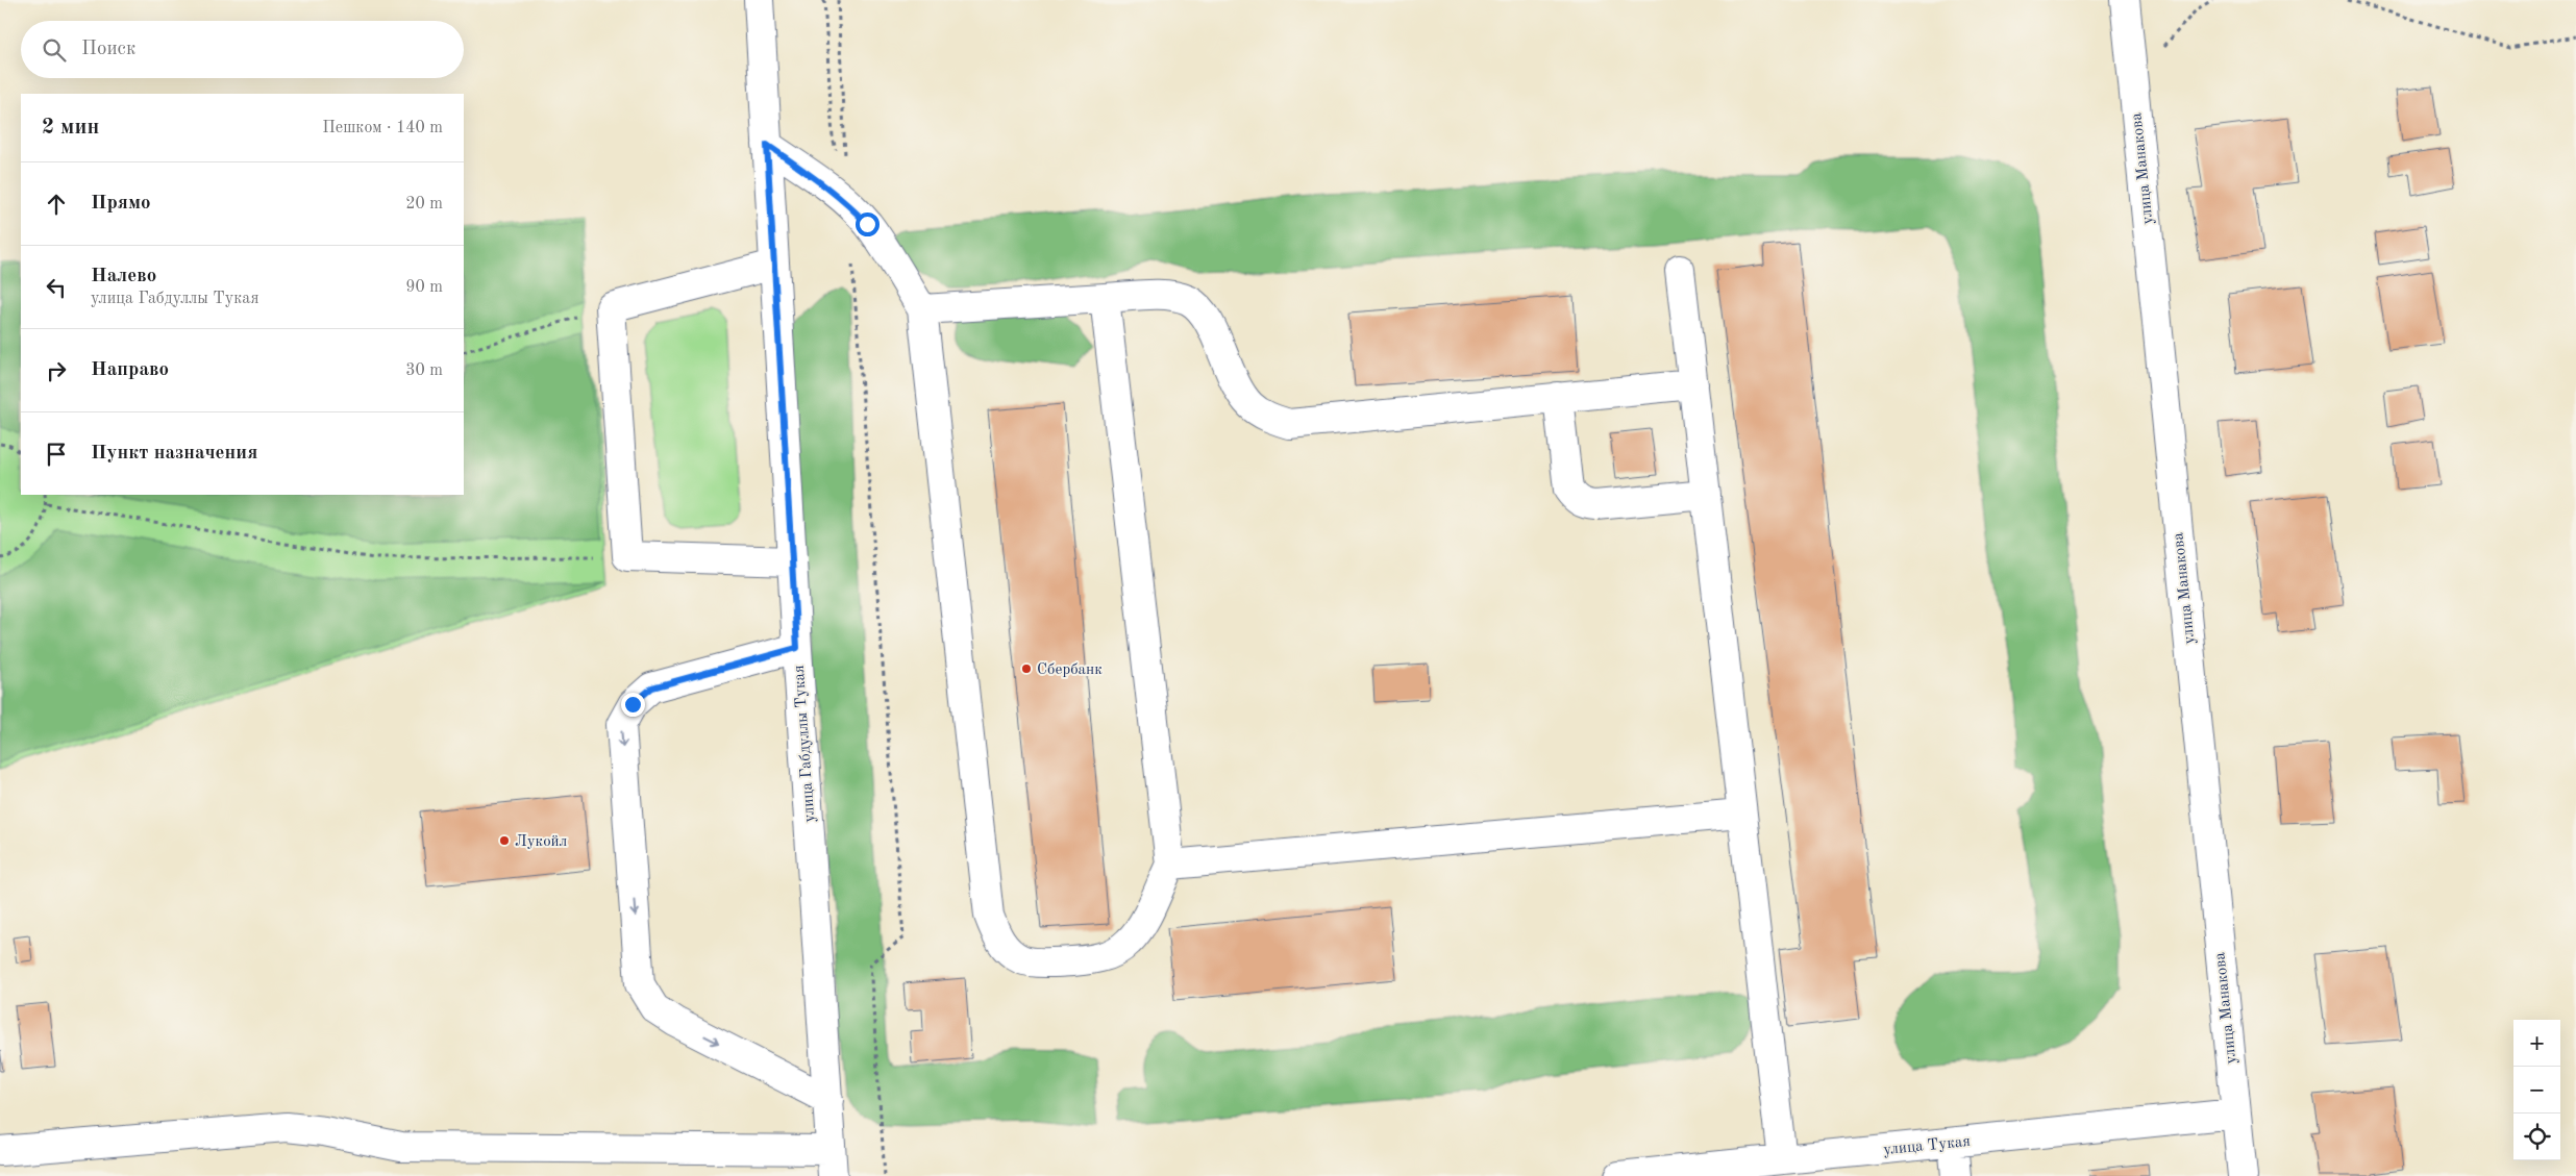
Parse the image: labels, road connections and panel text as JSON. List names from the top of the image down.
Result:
{
  "streets": {
    "street": ["улица Манакова", "улица Габдуллы Тукая", "улица Тукая"]
  },
  "crossings": [
    ["улица Манакова", "улица Тукая"]
  ],
  "places": ["Сбербанк", "Лукойл"],
  "page": {
    "search": "Поиск",
    "heading": ["2 мин", "Пешком · 140 m"],
    "list": [
      ["Прямо", "20 m"],
      ["Налево", "улица Габдуллы Тукая", "90 m"],
      ["Направо", "30 m"],
      "Пункт назначения"
    ],
    "map_buttons": ["+", "−"]
  }
}
